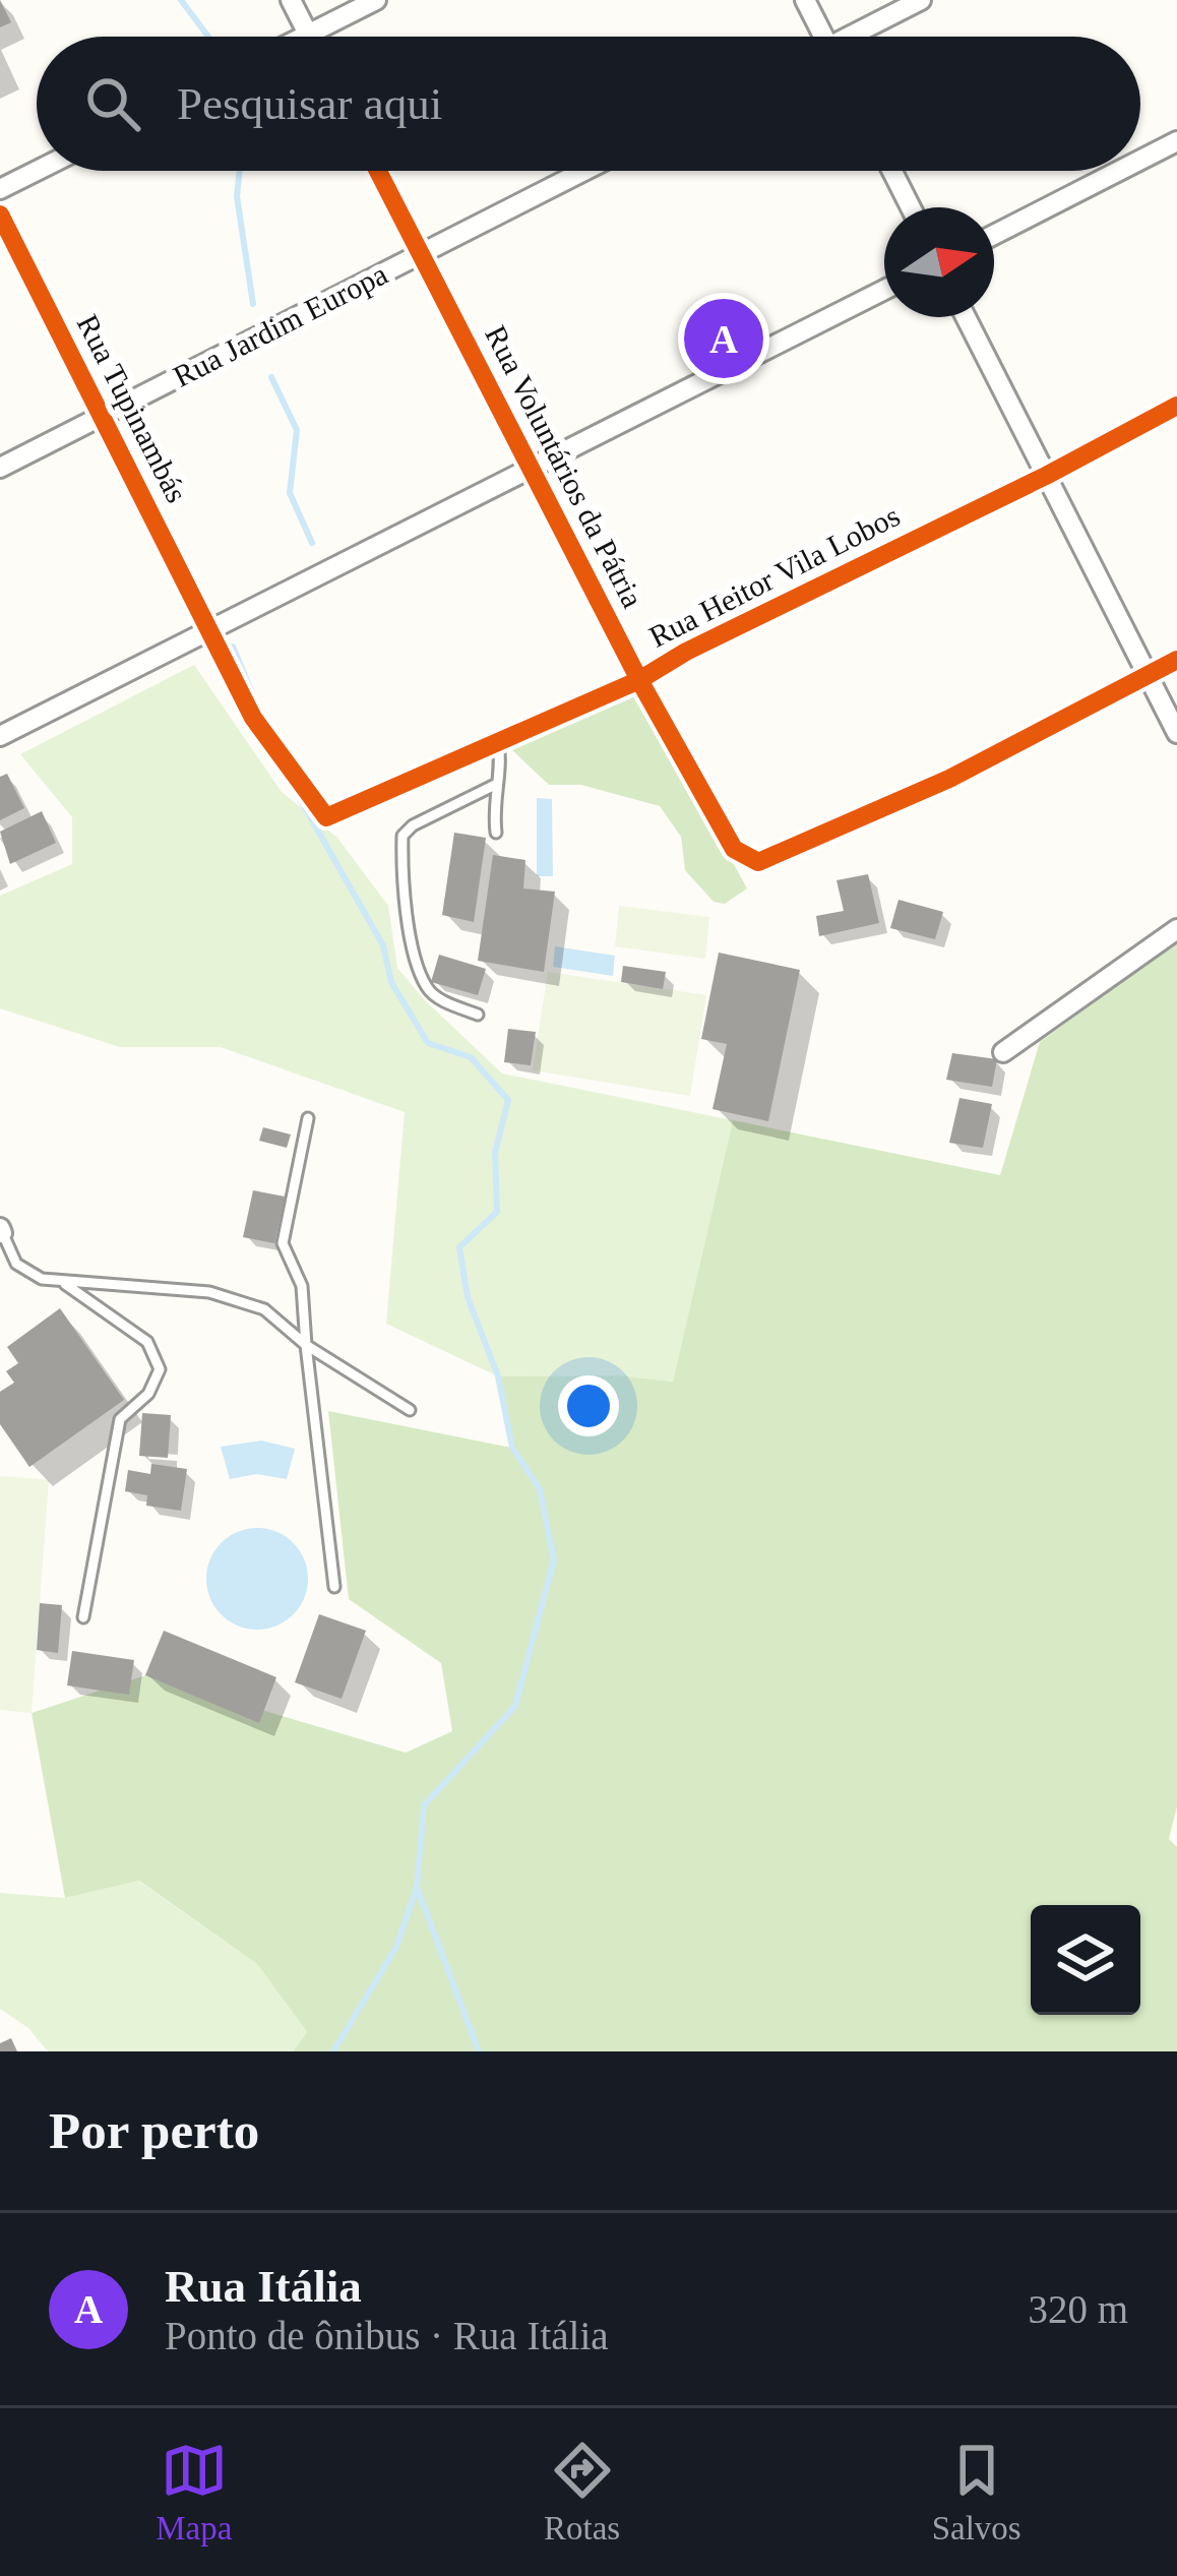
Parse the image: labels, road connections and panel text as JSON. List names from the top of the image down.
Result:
{
  "streets": {
    "street": [
      "Rua Jardim Europa",
      "Rua Tupinambás",
      "Rua Voluntários da Pátria",
      "Rua Heitor Vila Lobos"
    ]
  },
  "crossings": [
    ["Rua Jardim Europa", "Rua Tupinambás"],
    ["Rua Jardim Europa", "Rua Voluntários da Pátria"],
    ["Rua Tupinambás", "Rua Heitor Vila Lobos"],
    ["Rua Voluntários da Pátria", "Rua Heitor Vila Lobos"]
  ],
  "north": "right",
  "page": {
    "search": "Pesquisar aqui",
    "pins": "A",
    "heading": "Por perto",
    "list": [
      {
        "mark": "A",
        "name": "Rua Itália",
        "note": "Ponto de ônibus · Rua Itália",
        "value": "320 m"
      }
    ],
    "nav": ["Mapa", "Rotas", "Salvos"]
  }
}
